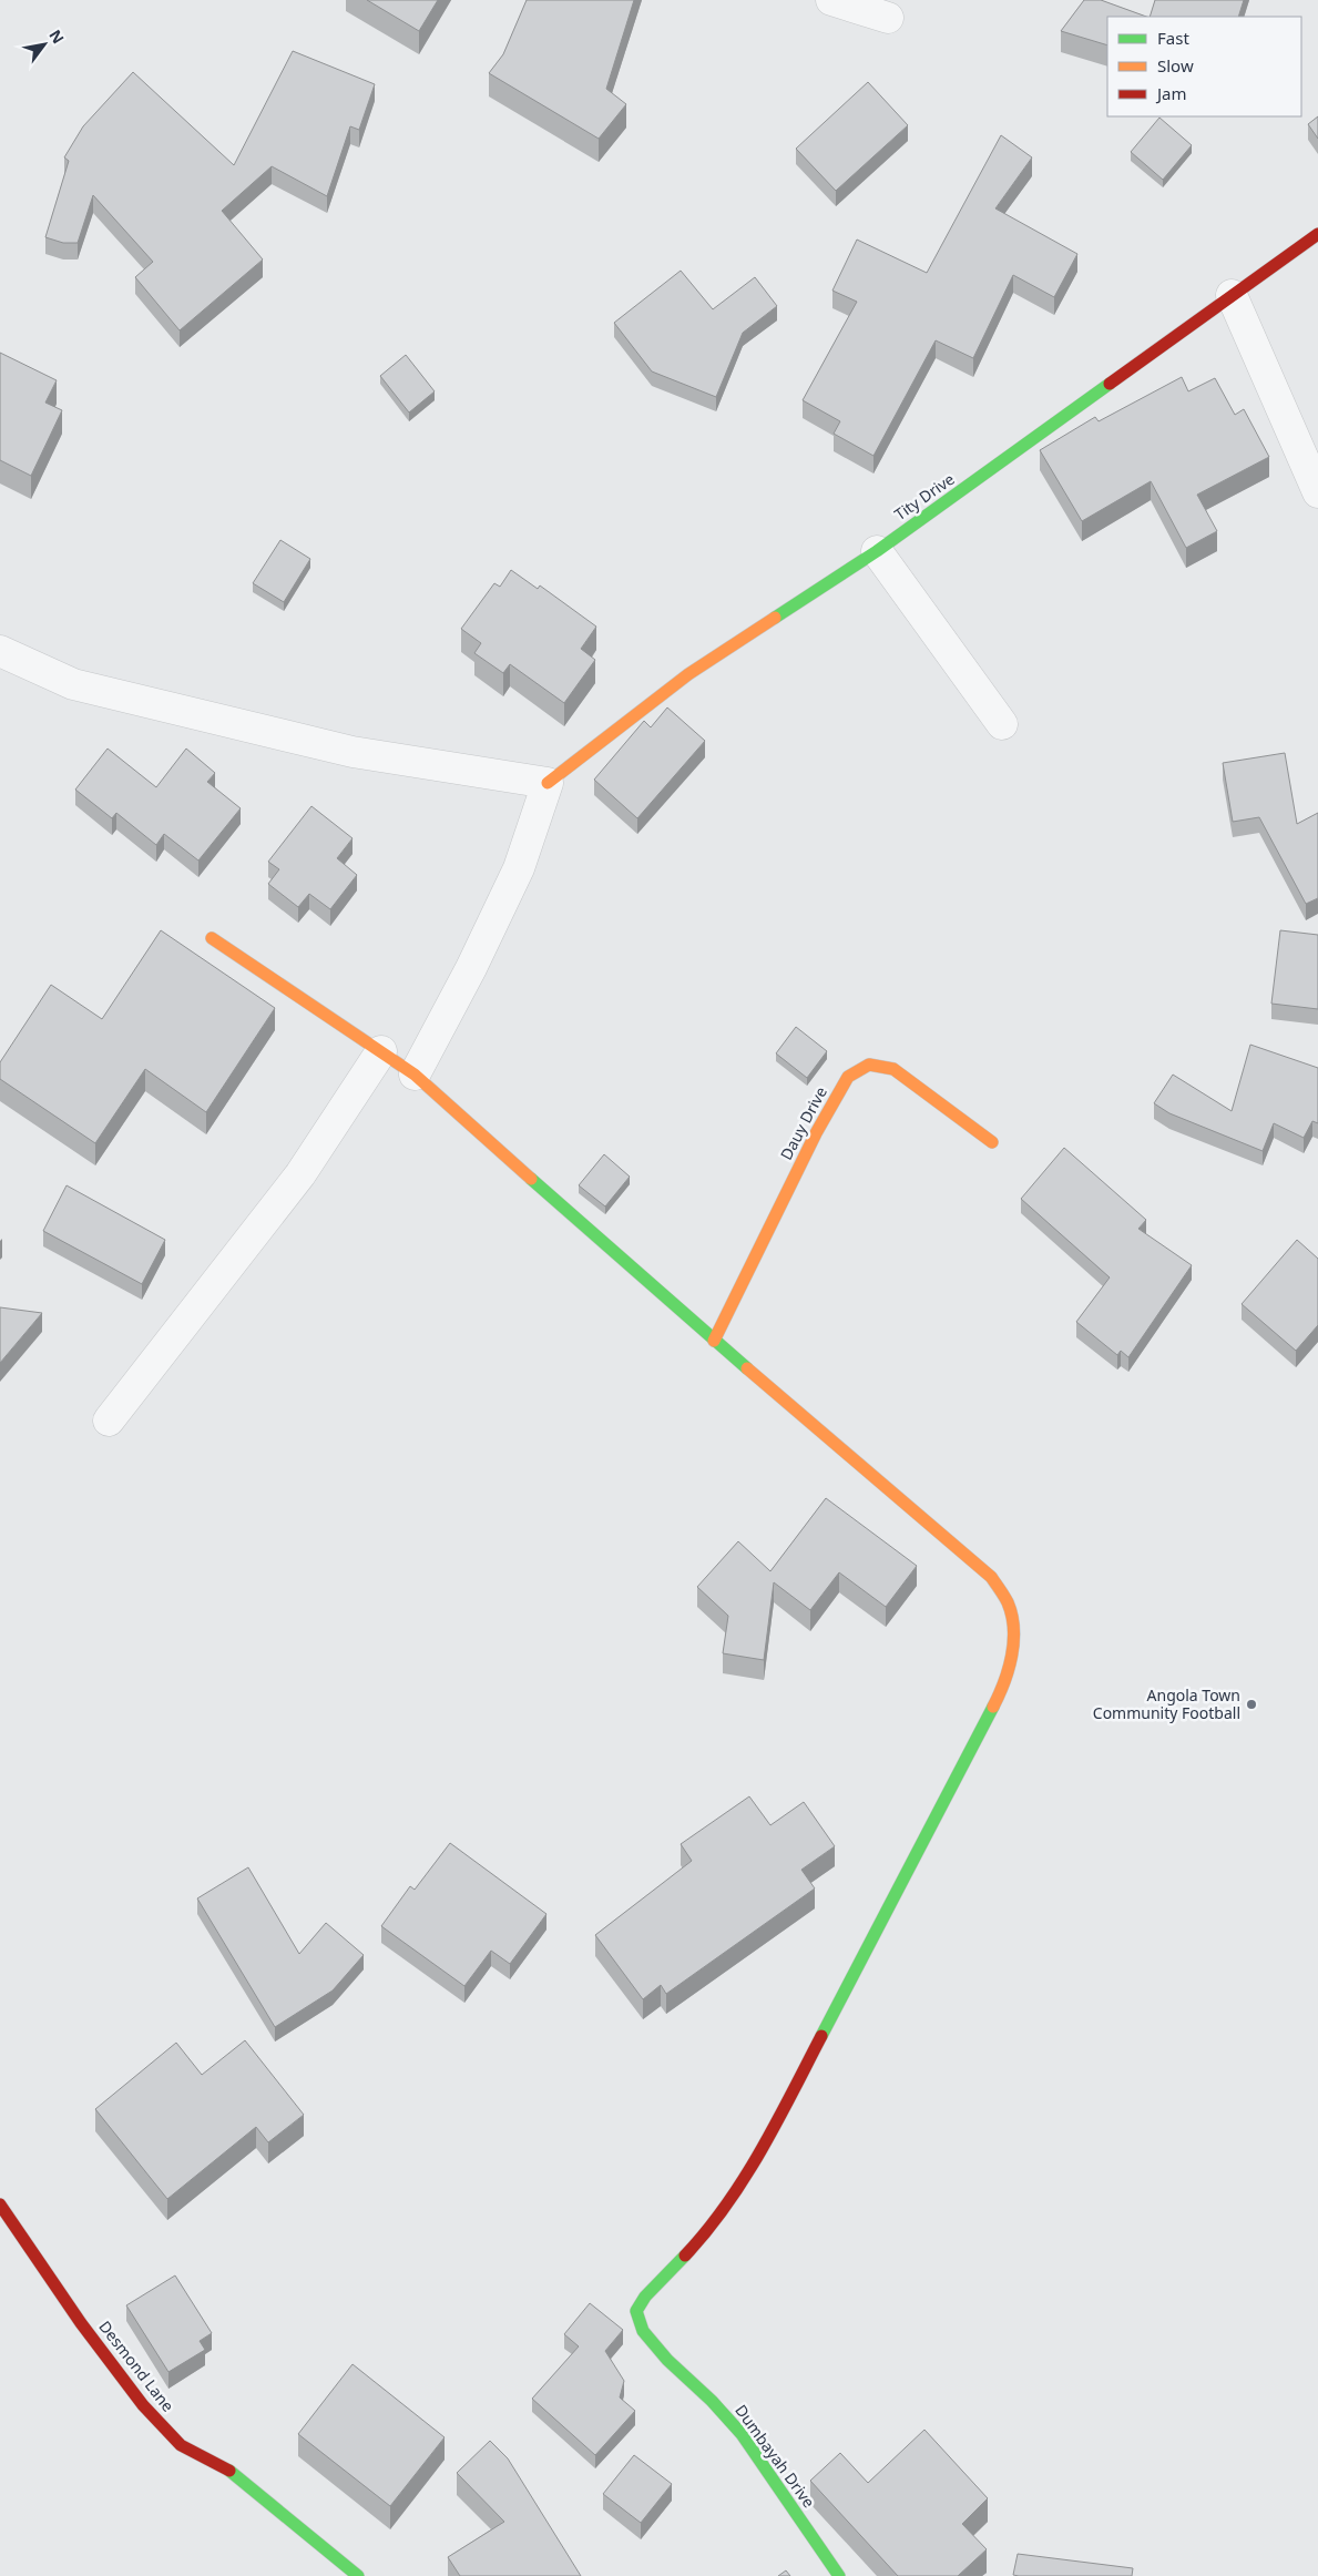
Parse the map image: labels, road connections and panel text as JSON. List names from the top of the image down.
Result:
{
  "streets": {
    "street": [
      "Tity Drive",
      "Dauy Drive",
      "Desmond Lane",
      "Dumbayah Drive"
    ]
  },
  "crossings": [
    ["Dauy Drive", "Dumbayah Drive"]
  ],
  "places": ["Angola Town Community Football"],
  "legend": ["Fast", "Slow", "Jam"],
  "north": "top right"
}
